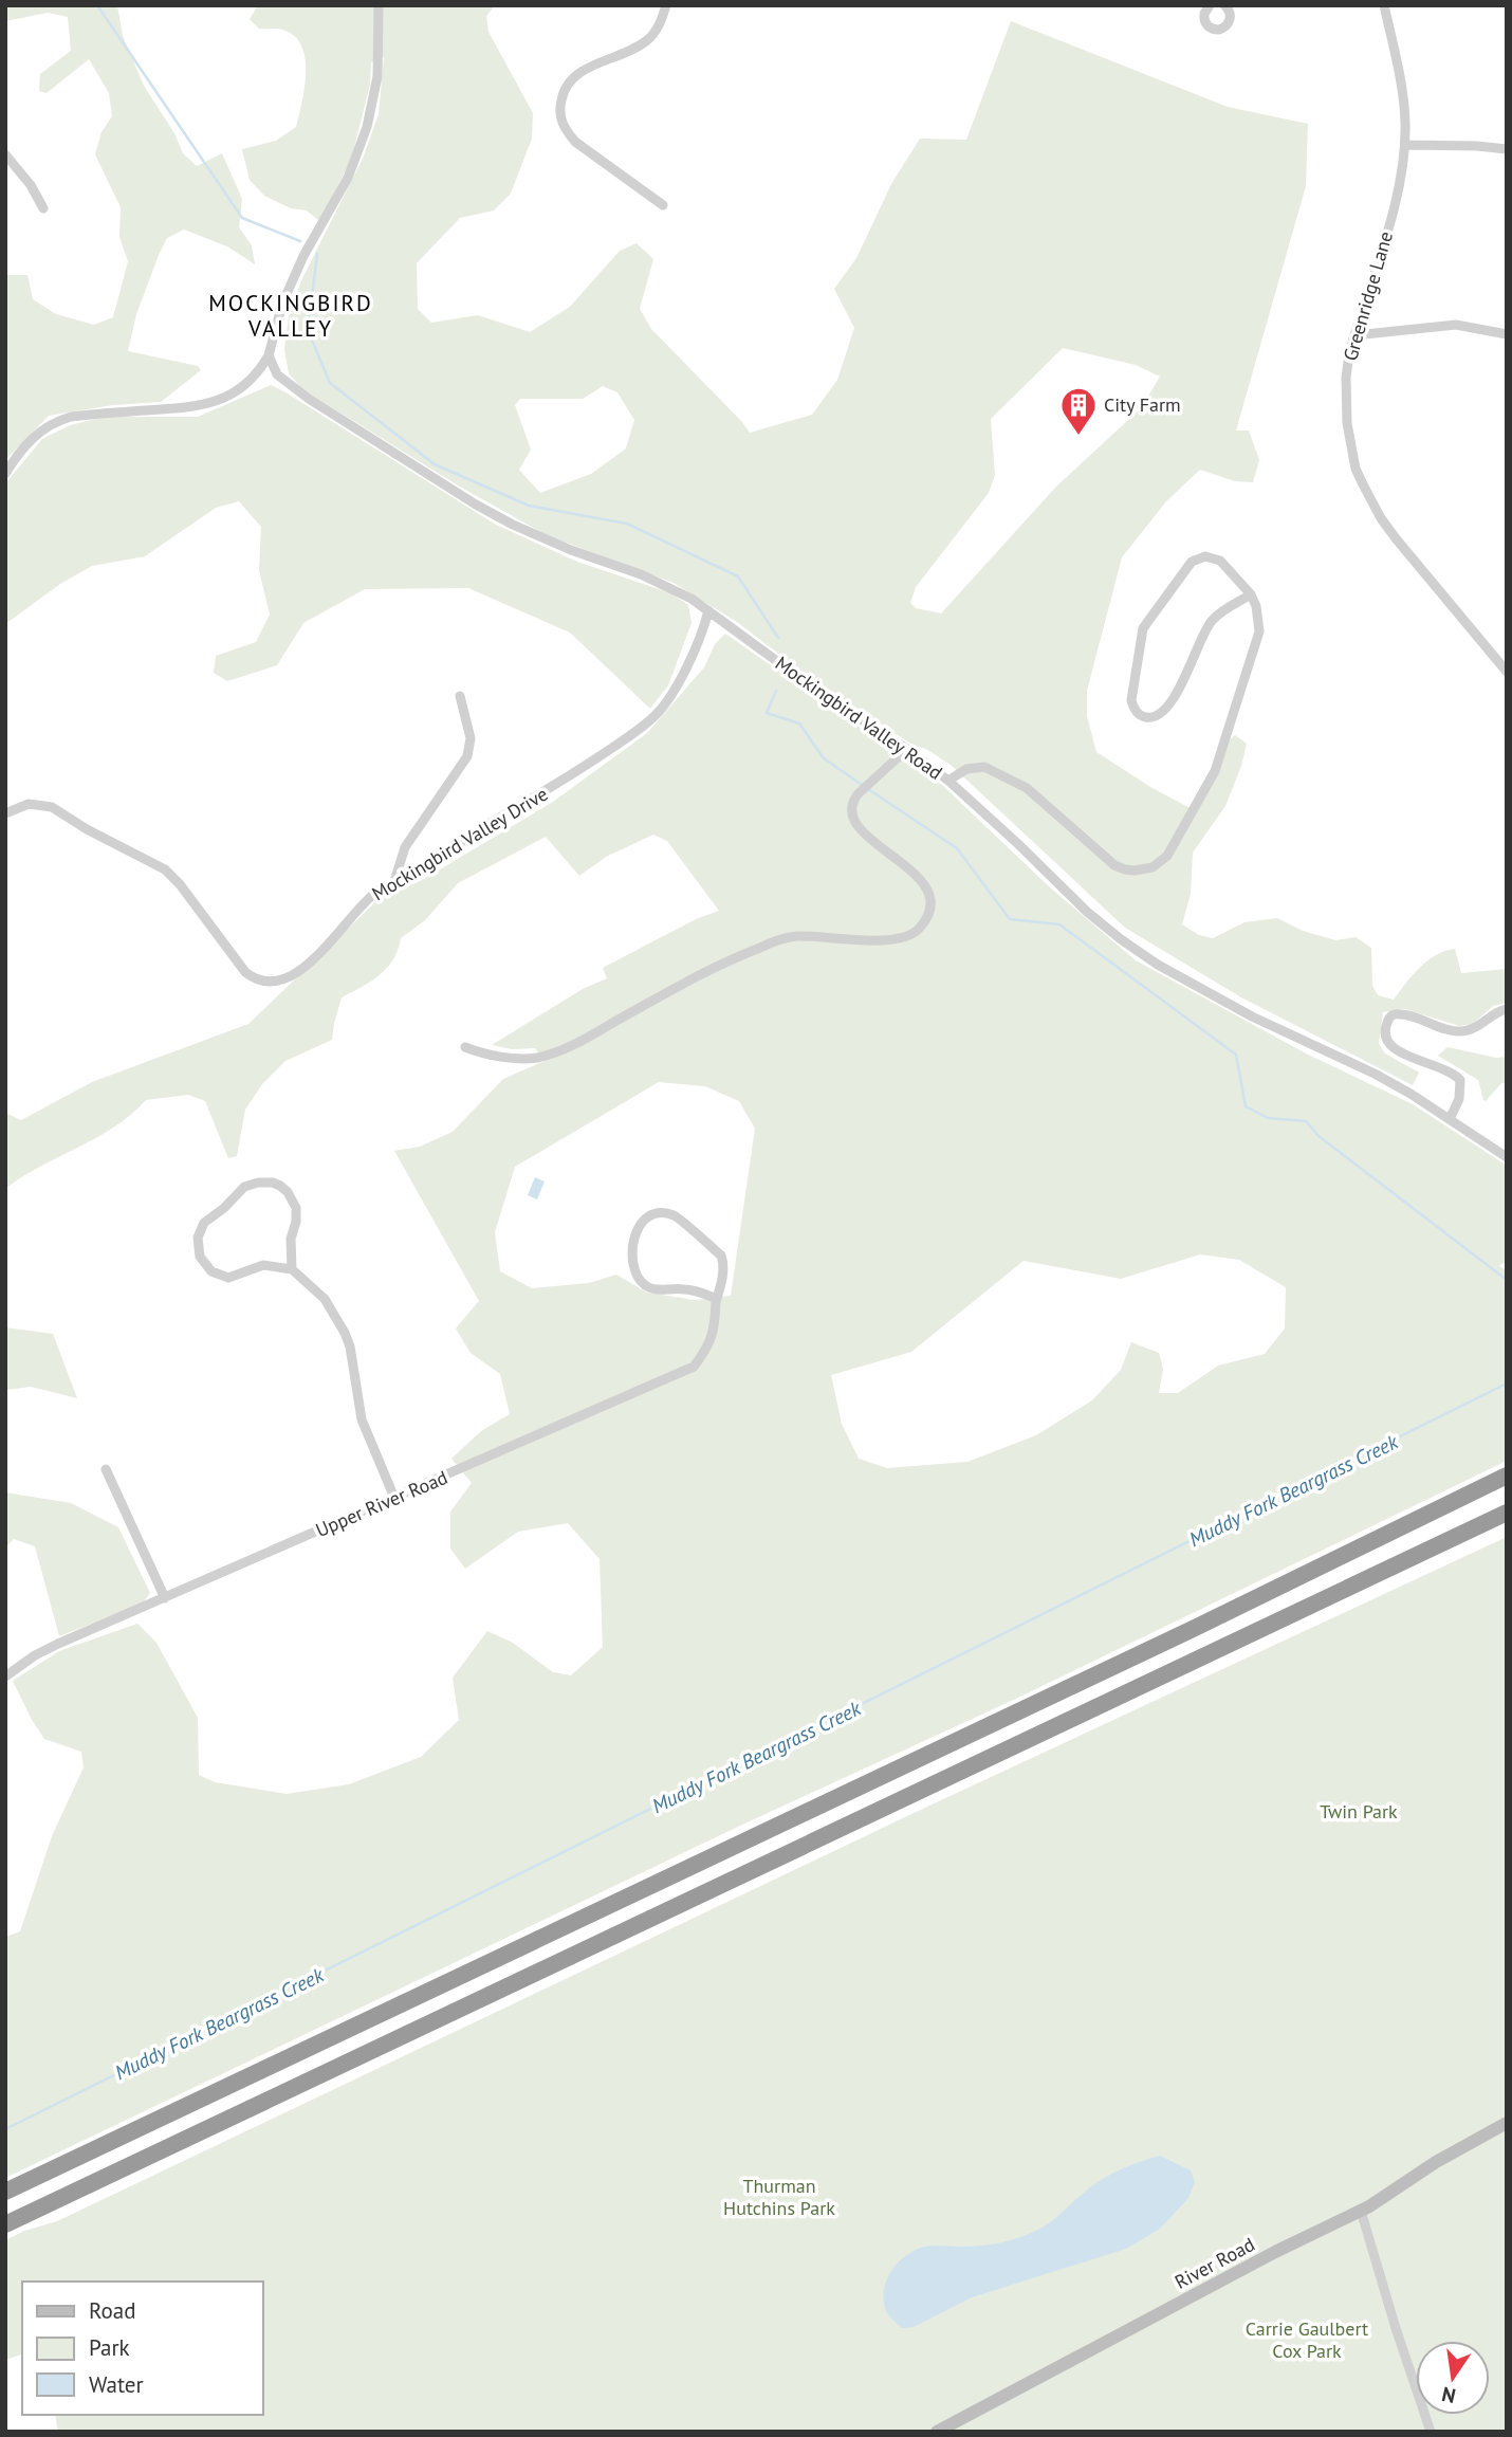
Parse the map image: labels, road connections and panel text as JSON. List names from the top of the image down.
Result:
{
  "streets": {
    "street": [
      "Greenridge Lane",
      "Mockingbird Valley Road",
      "Mockingbird Valley Drive",
      "Upper River Road",
      "River Road"
    ]
  },
  "crossings": [
    ["Mockingbird Valley Road", "Mockingbird Valley Drive"]
  ],
  "districts": ["MOCKINGBIRD VALLEY"],
  "water": ["Muddy Fork Beargrass Creek"],
  "parks": ["Twin Park", "Thurman Hutchins Park", "Carrie Gaulbert Cox Park"],
  "places": {
    "building": ["City Farm"]
  },
  "legend": ["Road", "Park", "Water"],
  "north": "bottom"
}
